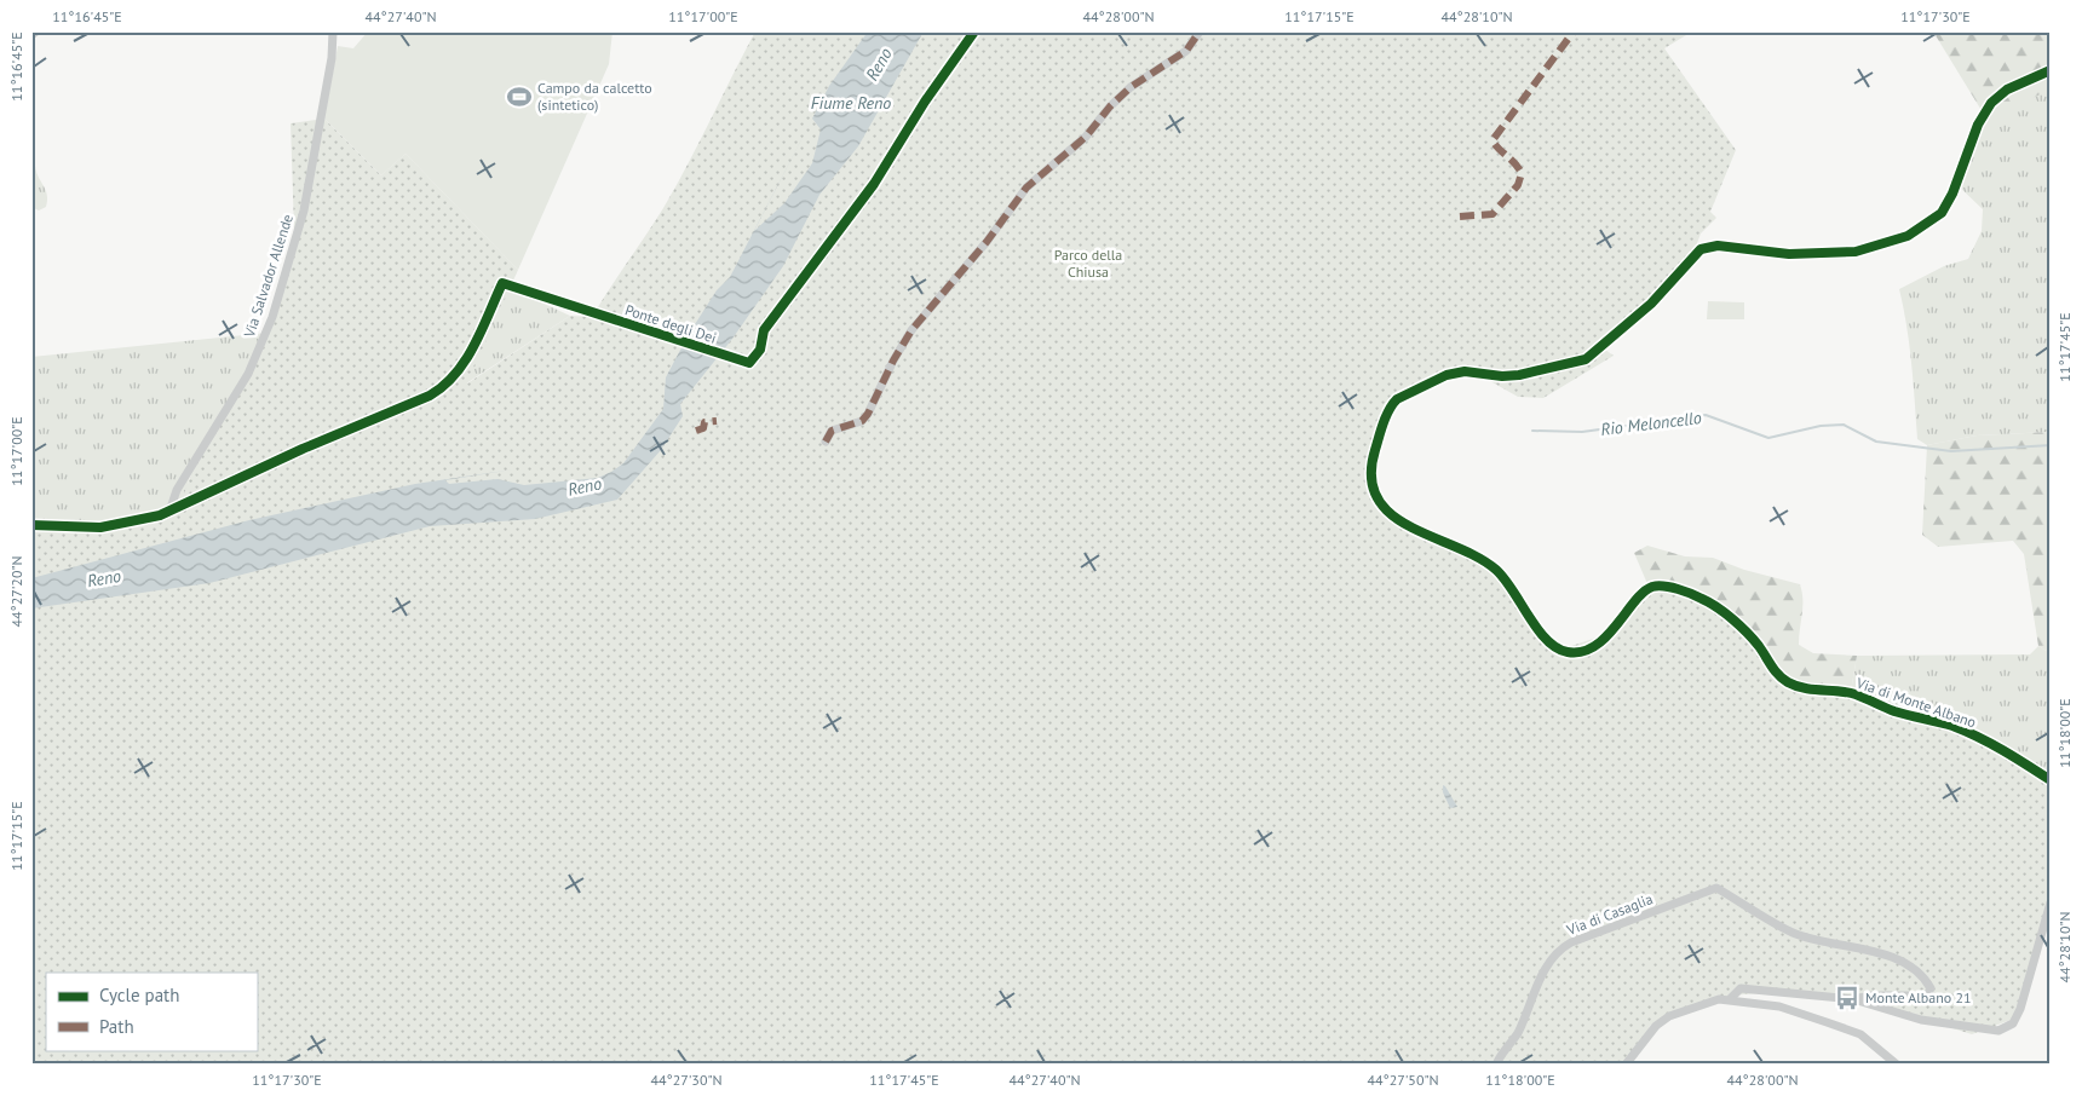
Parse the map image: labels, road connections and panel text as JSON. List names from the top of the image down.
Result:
{
  "streets": {
    "street": ["Via Salvador Allende", "Via di Monte Albano", "Via di Casaglia"],
    "cycle path": ["Ponte degli Dei"]
  },
  "water": ["Reno", "Fiume Reno", "Rio Meloncello"],
  "parks": ["Parco della Chiusa"],
  "places": {
    "sports": ["Campo da calcetto (sintetico)"],
    "bus stop": ["Monte Albano 21"]
  },
  "legend": ["Cycle path", "Path"],
  "coordinates": [
    "11°16'45\"E",
    "44°27'40\"N",
    "11°17'00\"E",
    "44°28'00\"N",
    "11°17'15\"E",
    "44°28'10\"N",
    "11°17'30\"E",
    "11°17'45\"E",
    "44°27'20\"N",
    "11°18'00\"E",
    "44°27'30\"N",
    "44°27'50\"N"
  ]
}
